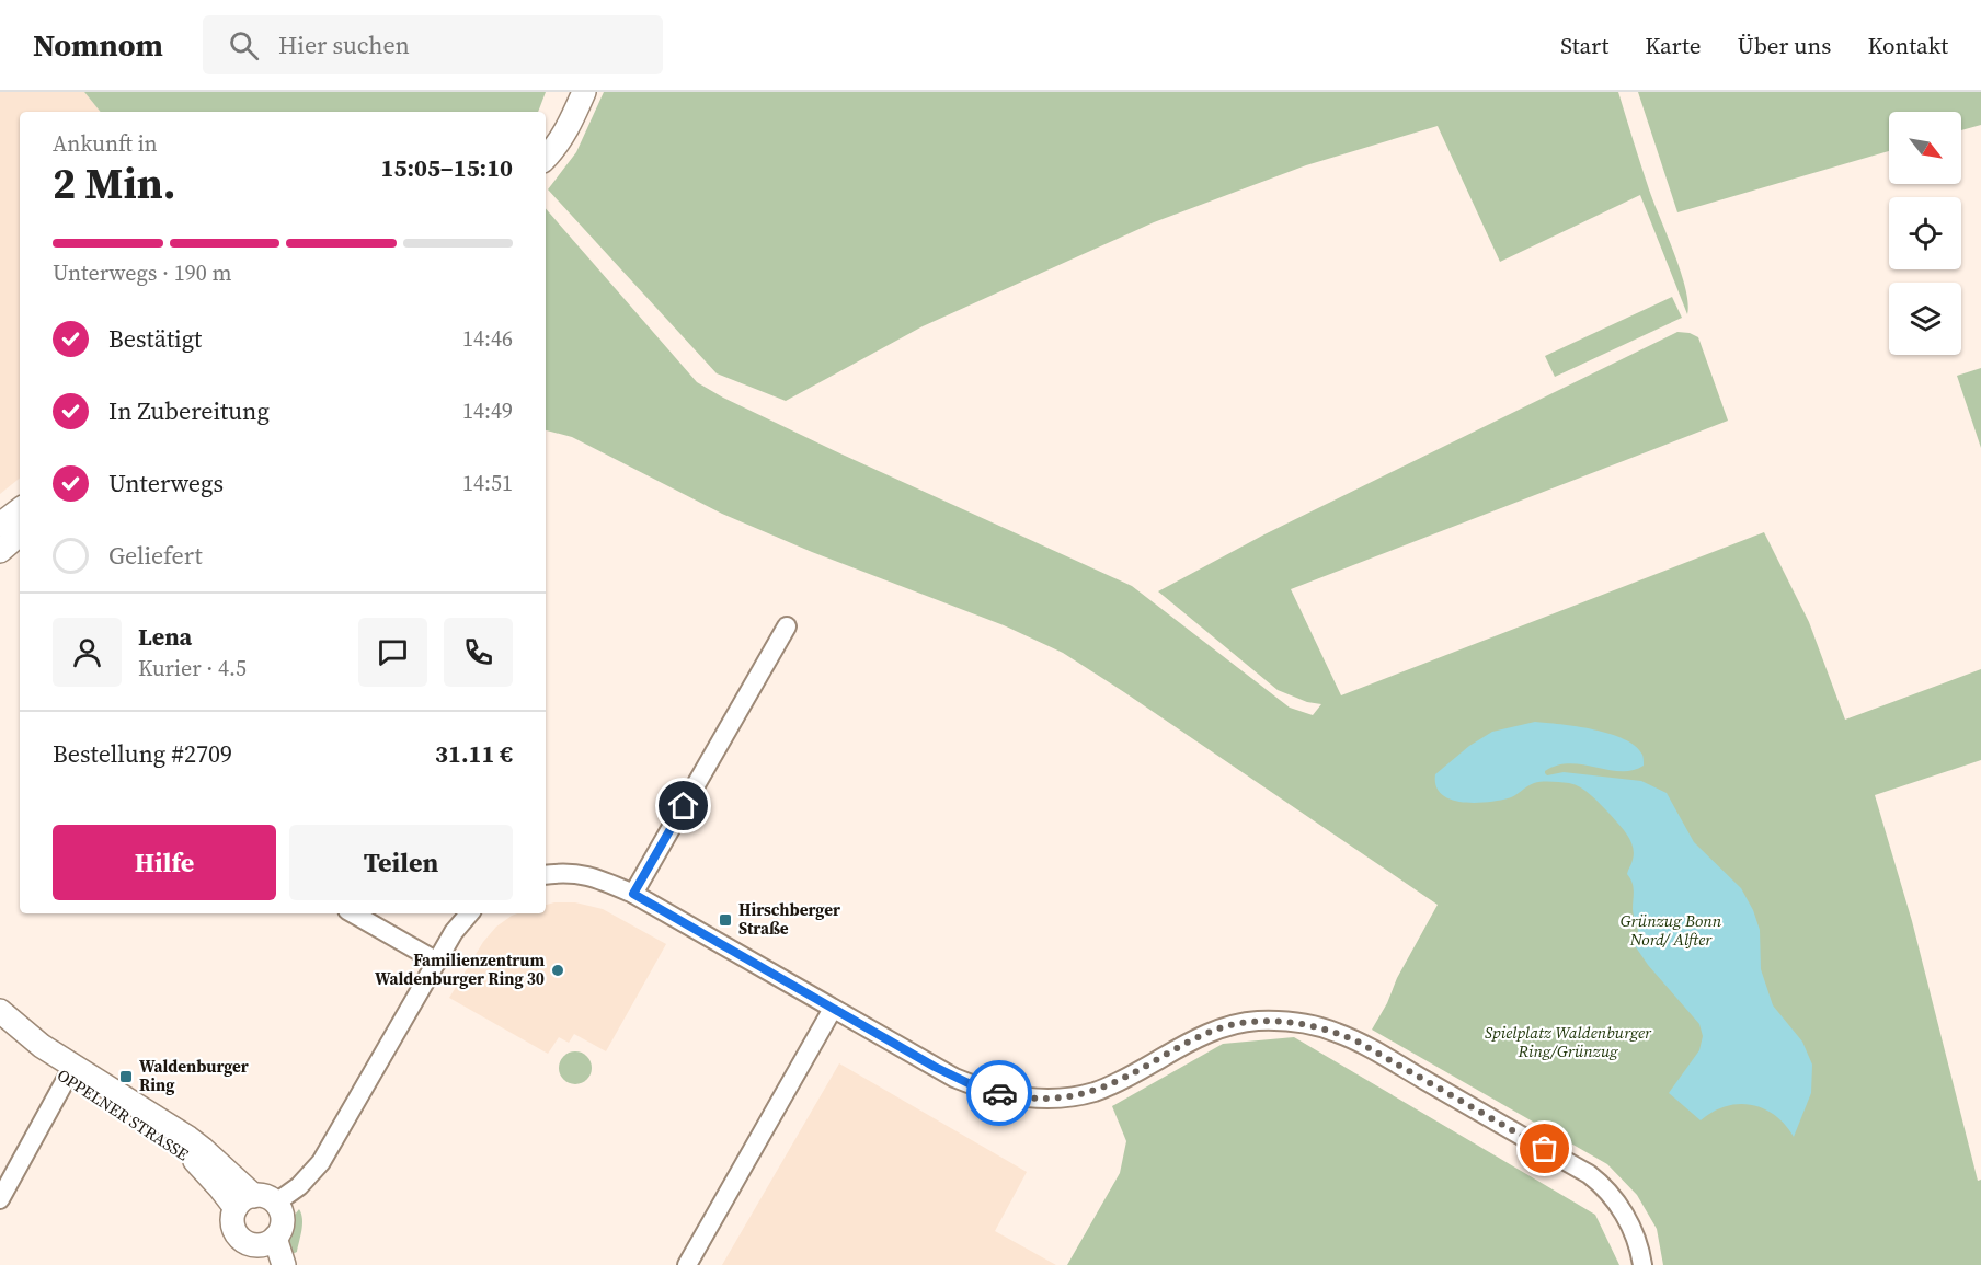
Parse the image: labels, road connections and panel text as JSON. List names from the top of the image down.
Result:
{
  "streets": {
    "street": ["OPPELNER STRASSE"]
  },
  "parks": ["Grünzug Bonn Nord/ Alfter", "Spielplatz Waldenburger Ring/Grünzug"],
  "places": {
    "transit": ["Hirschberger Straße", "Waldenburger Ring"],
    "other": ["Familienzentrum Waldenburger Ring 30"]
  },
  "north": "bottom right",
  "page": {
    "header": "Nomnom",
    "search": "Hier suchen",
    "nav": [
      "Start",
      "Karte",
      "Über uns",
      "Kontakt"
    ],
    "heading": ["2 Min.", "Ankunft in", "15:05–15:10"],
    "panel": [
      "Lena",
      "Kurier · 4.5",
      "Bestellung #2709",
      "31.11 €"
    ],
    "bar": "Unterwegs · 190 m",
    "list": [
      ["Bestätigt", "14:46"],
      ["In Zubereitung", "14:49"],
      ["Unterwegs", "14:51"],
      "Geliefert"
    ],
    "buttons": ["Hilfe", "Teilen"]
  }
}
